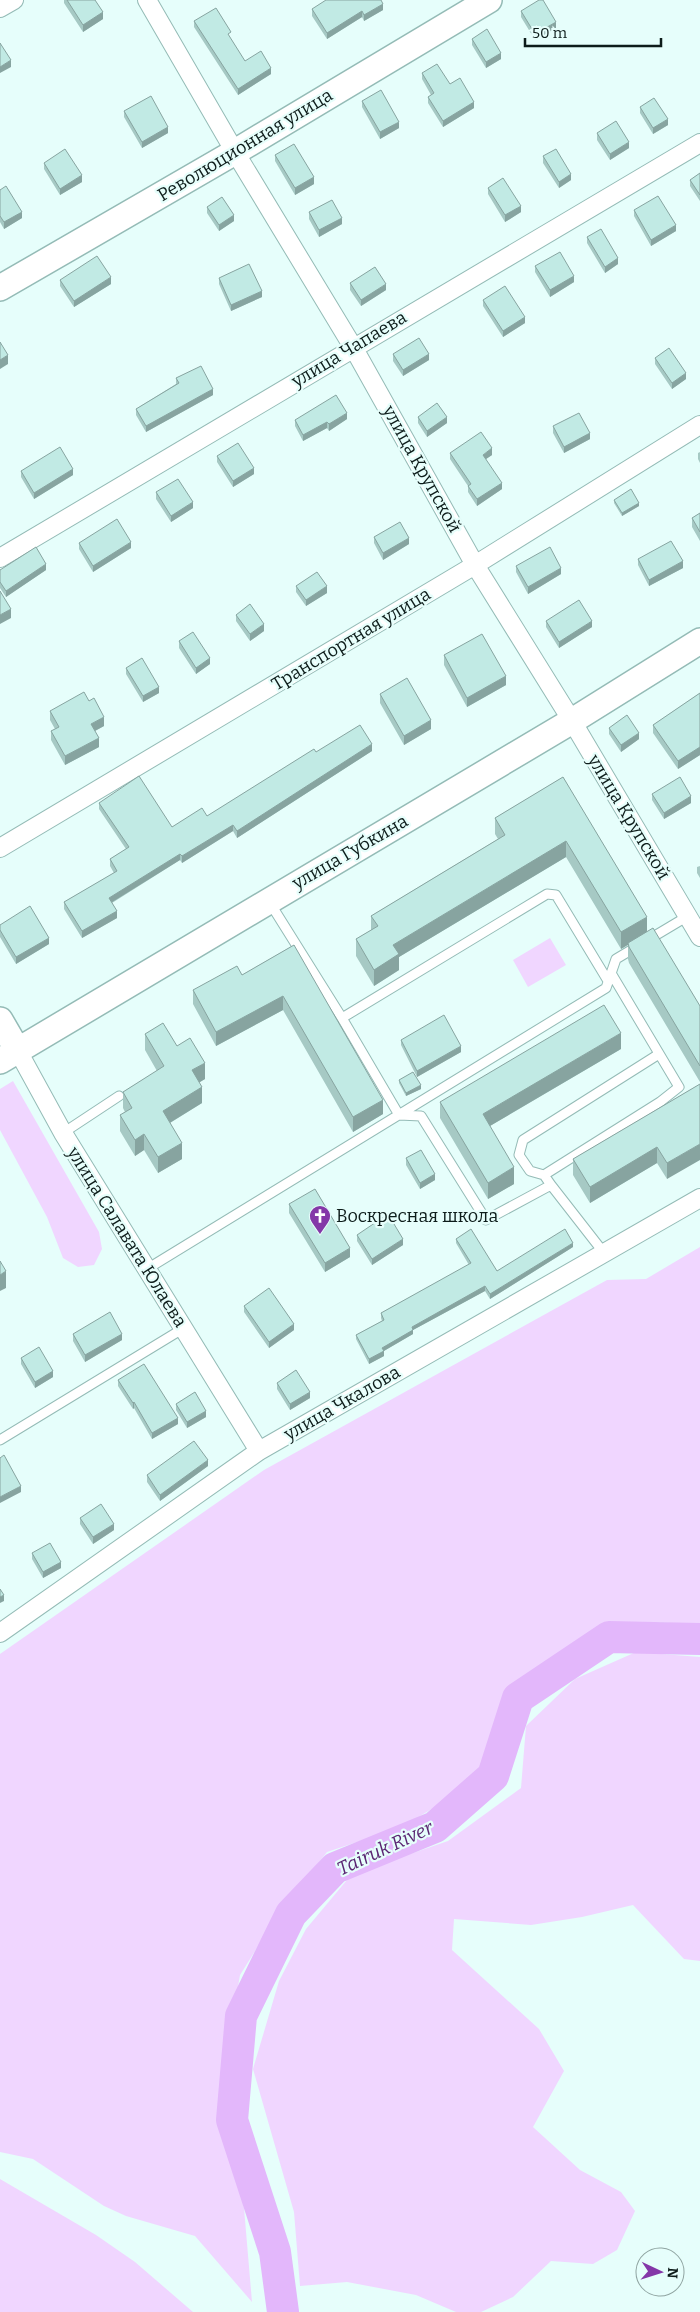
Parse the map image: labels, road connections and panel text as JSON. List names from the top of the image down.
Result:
{
  "streets": {
    "main road": ["Революционная улица", "улица Губкина", "улица Салавата Юлаева"],
    "street": [
      "улица Чапаева",
      "улица Крупской",
      "Транспортная улица",
      "улица Чкалова"
    ]
  },
  "crossings": [
    ["Революционная улица", "улица Крупской"],
    ["улица Чапаева", "улица Крупской"],
    ["улица Крупской", "Транспортная улица"],
    ["улица Крупской", "улица Губкина"],
    ["улица Губкина", "улица Салавата Юлаева"],
    ["улица Салавата Юлаева", "улица Чкалова"]
  ],
  "water": ["Tairuk River"],
  "places": {
    "church": ["Воскресная школа"]
  },
  "scale_bar": "50 m",
  "north": "right"
}
